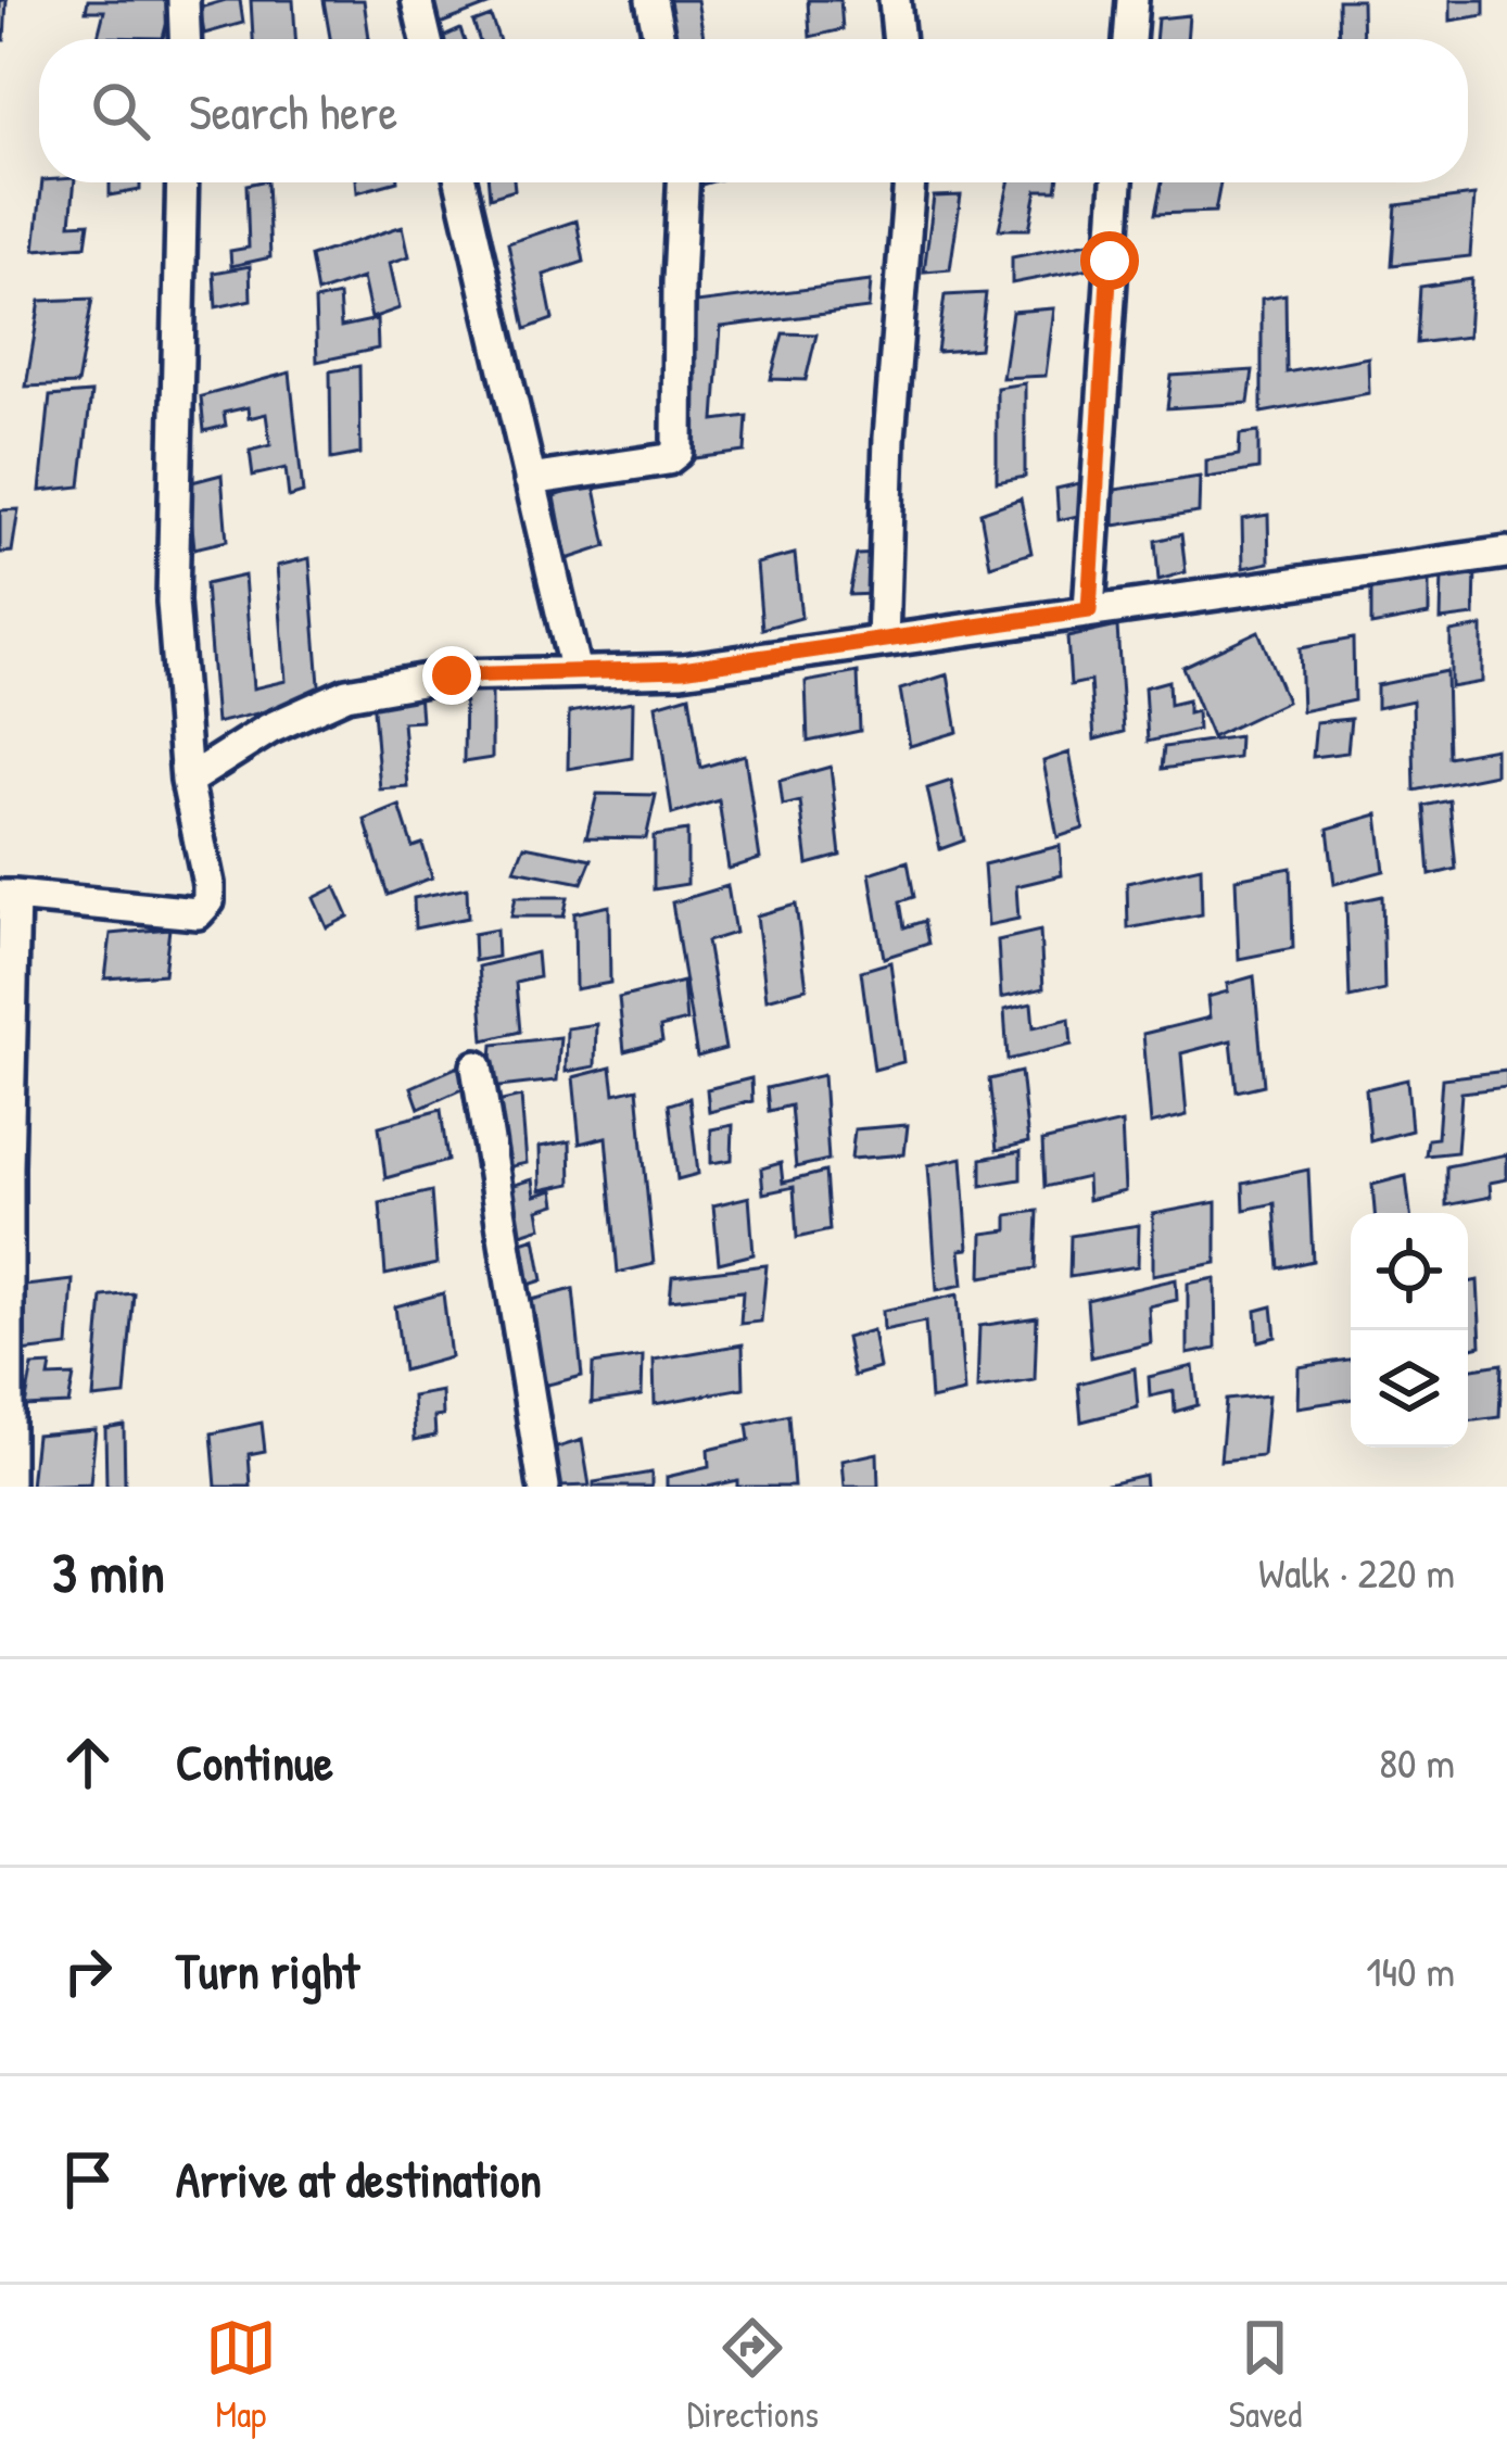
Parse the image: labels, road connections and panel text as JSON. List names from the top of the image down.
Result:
{
  "page": {
    "search": "Search here",
    "heading": ["3 min", "Walk · 220 m"],
    "list": [
      ["Continue", "80 m"],
      ["Turn right", "140 m"],
      "Arrive at destination"
    ],
    "nav": ["Map", "Directions", "Saved"]
  }
}
